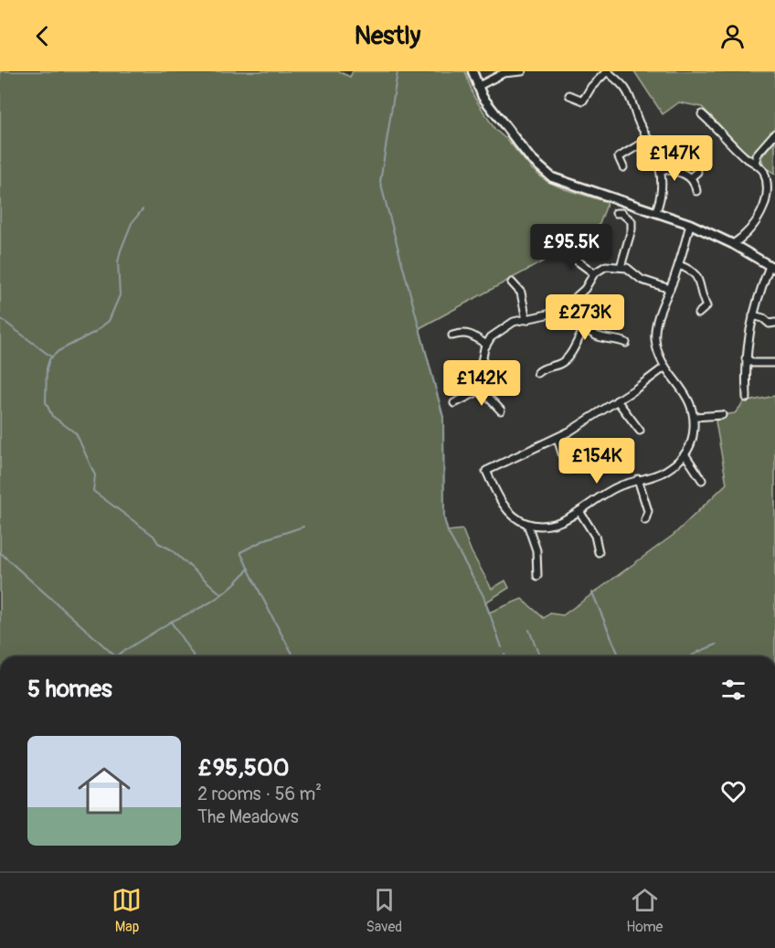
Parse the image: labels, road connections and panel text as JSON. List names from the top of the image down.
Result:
{
  "page": {
    "header": "Nestly",
    "price": [
      "£147K",
      "£95.5K",
      "£273K",
      "£142K",
      "£154K"
    ],
    "heading": "5 homes",
    "list": [
      {
        "name": "£95,500",
        "note": "2 rooms · 56 m² · The Meadows"
      }
    ],
    "tabs": ["Map", "Saved", "Home"]
  }
}
